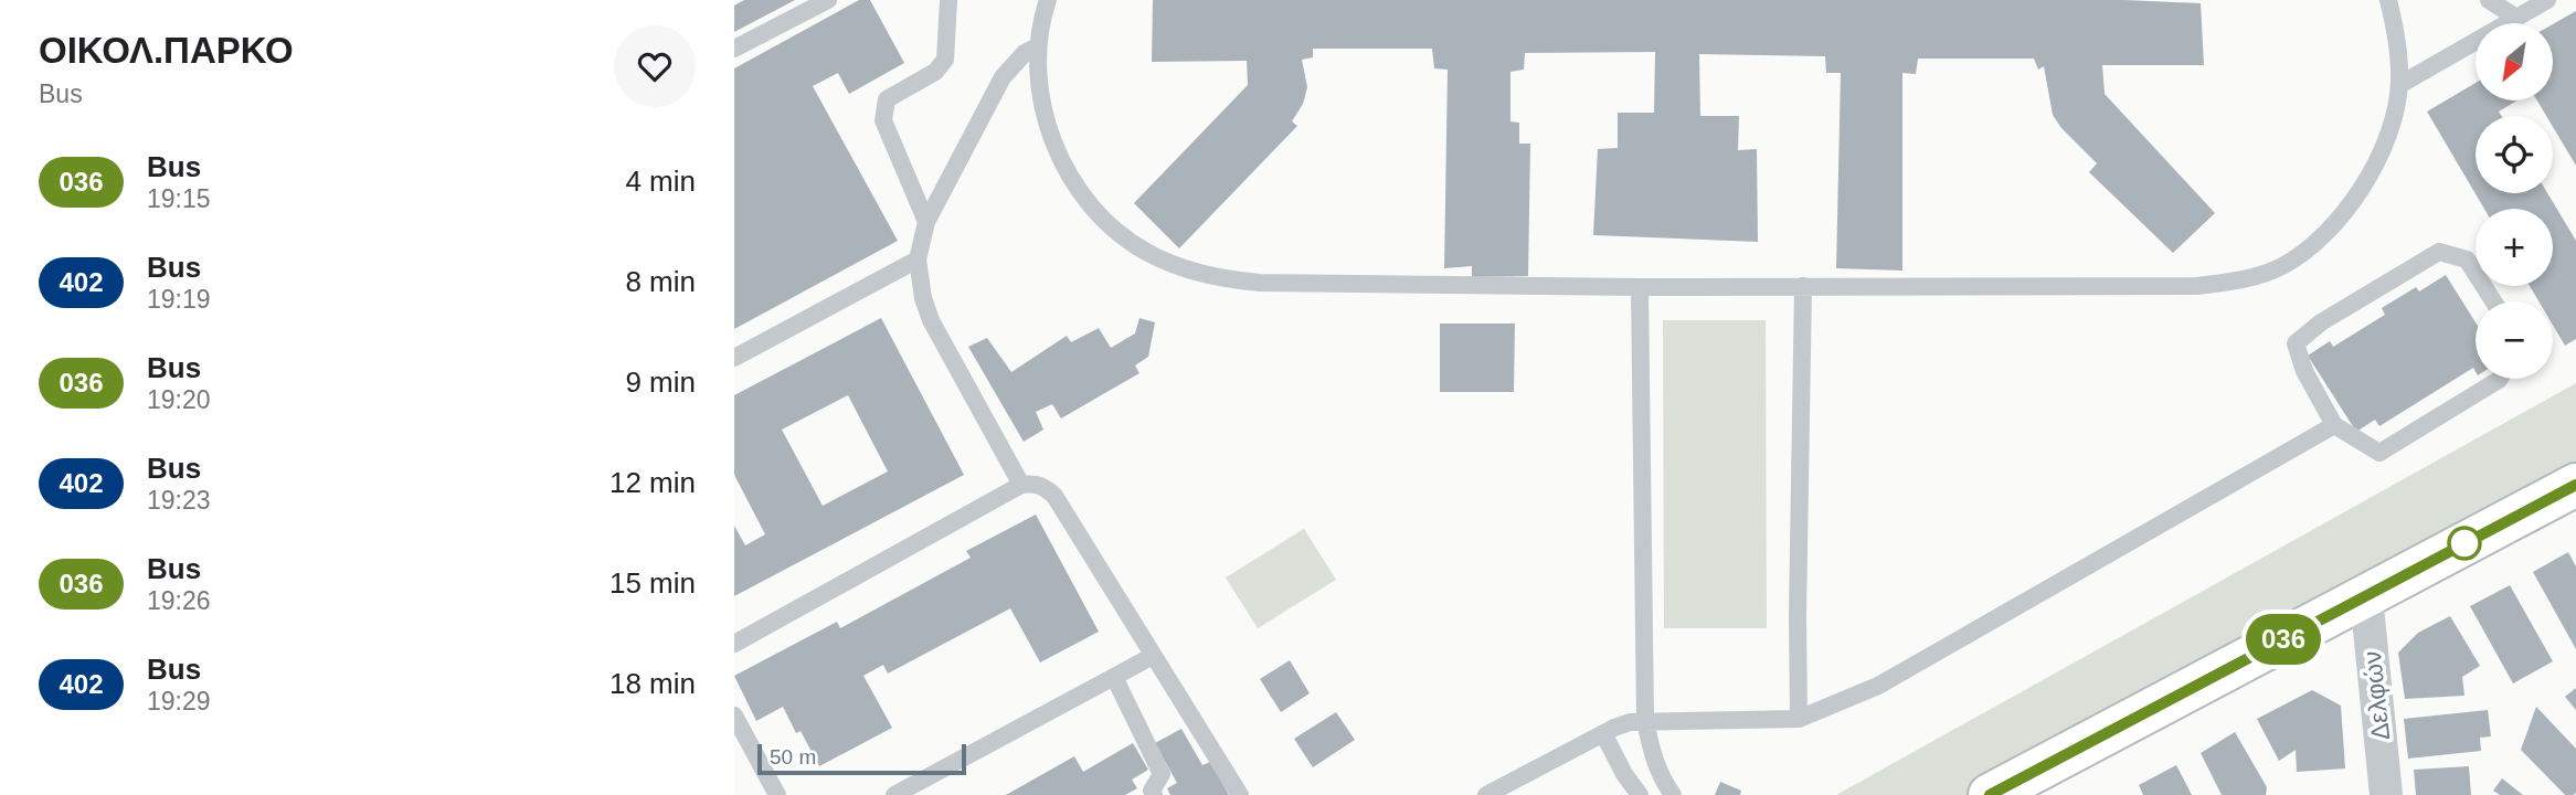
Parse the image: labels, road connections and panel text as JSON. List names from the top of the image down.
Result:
{
  "streets": {
    "street": ["Δελφών"]
  },
  "lines": ["bus line 036"],
  "scale_bar": "50 m",
  "north": "bottom left",
  "page": {
    "heading": ["ΟΙΚΟΛ.ΠΑΡΚΟ", "Bus"],
    "on_map": "036",
    "map_buttons": ["+", "−"],
    "list": [
      {
        "mark": "036",
        "name": "Bus",
        "note": "19:15",
        "value": "4 min"
      },
      {
        "mark": "402",
        "name": "Bus",
        "note": "19:19",
        "value": "8 min"
      },
      {
        "mark": "036",
        "name": "Bus",
        "note": "19:20",
        "value": "9 min"
      },
      {
        "mark": "402",
        "name": "Bus",
        "note": "19:23",
        "value": "12 min"
      },
      {
        "mark": "036",
        "name": "Bus",
        "note": "19:26",
        "value": "15 min"
      },
      {
        "mark": "402",
        "name": "Bus",
        "note": "19:29",
        "value": "18 min"
      }
    ],
    "scale": "50 m"
  }
}
